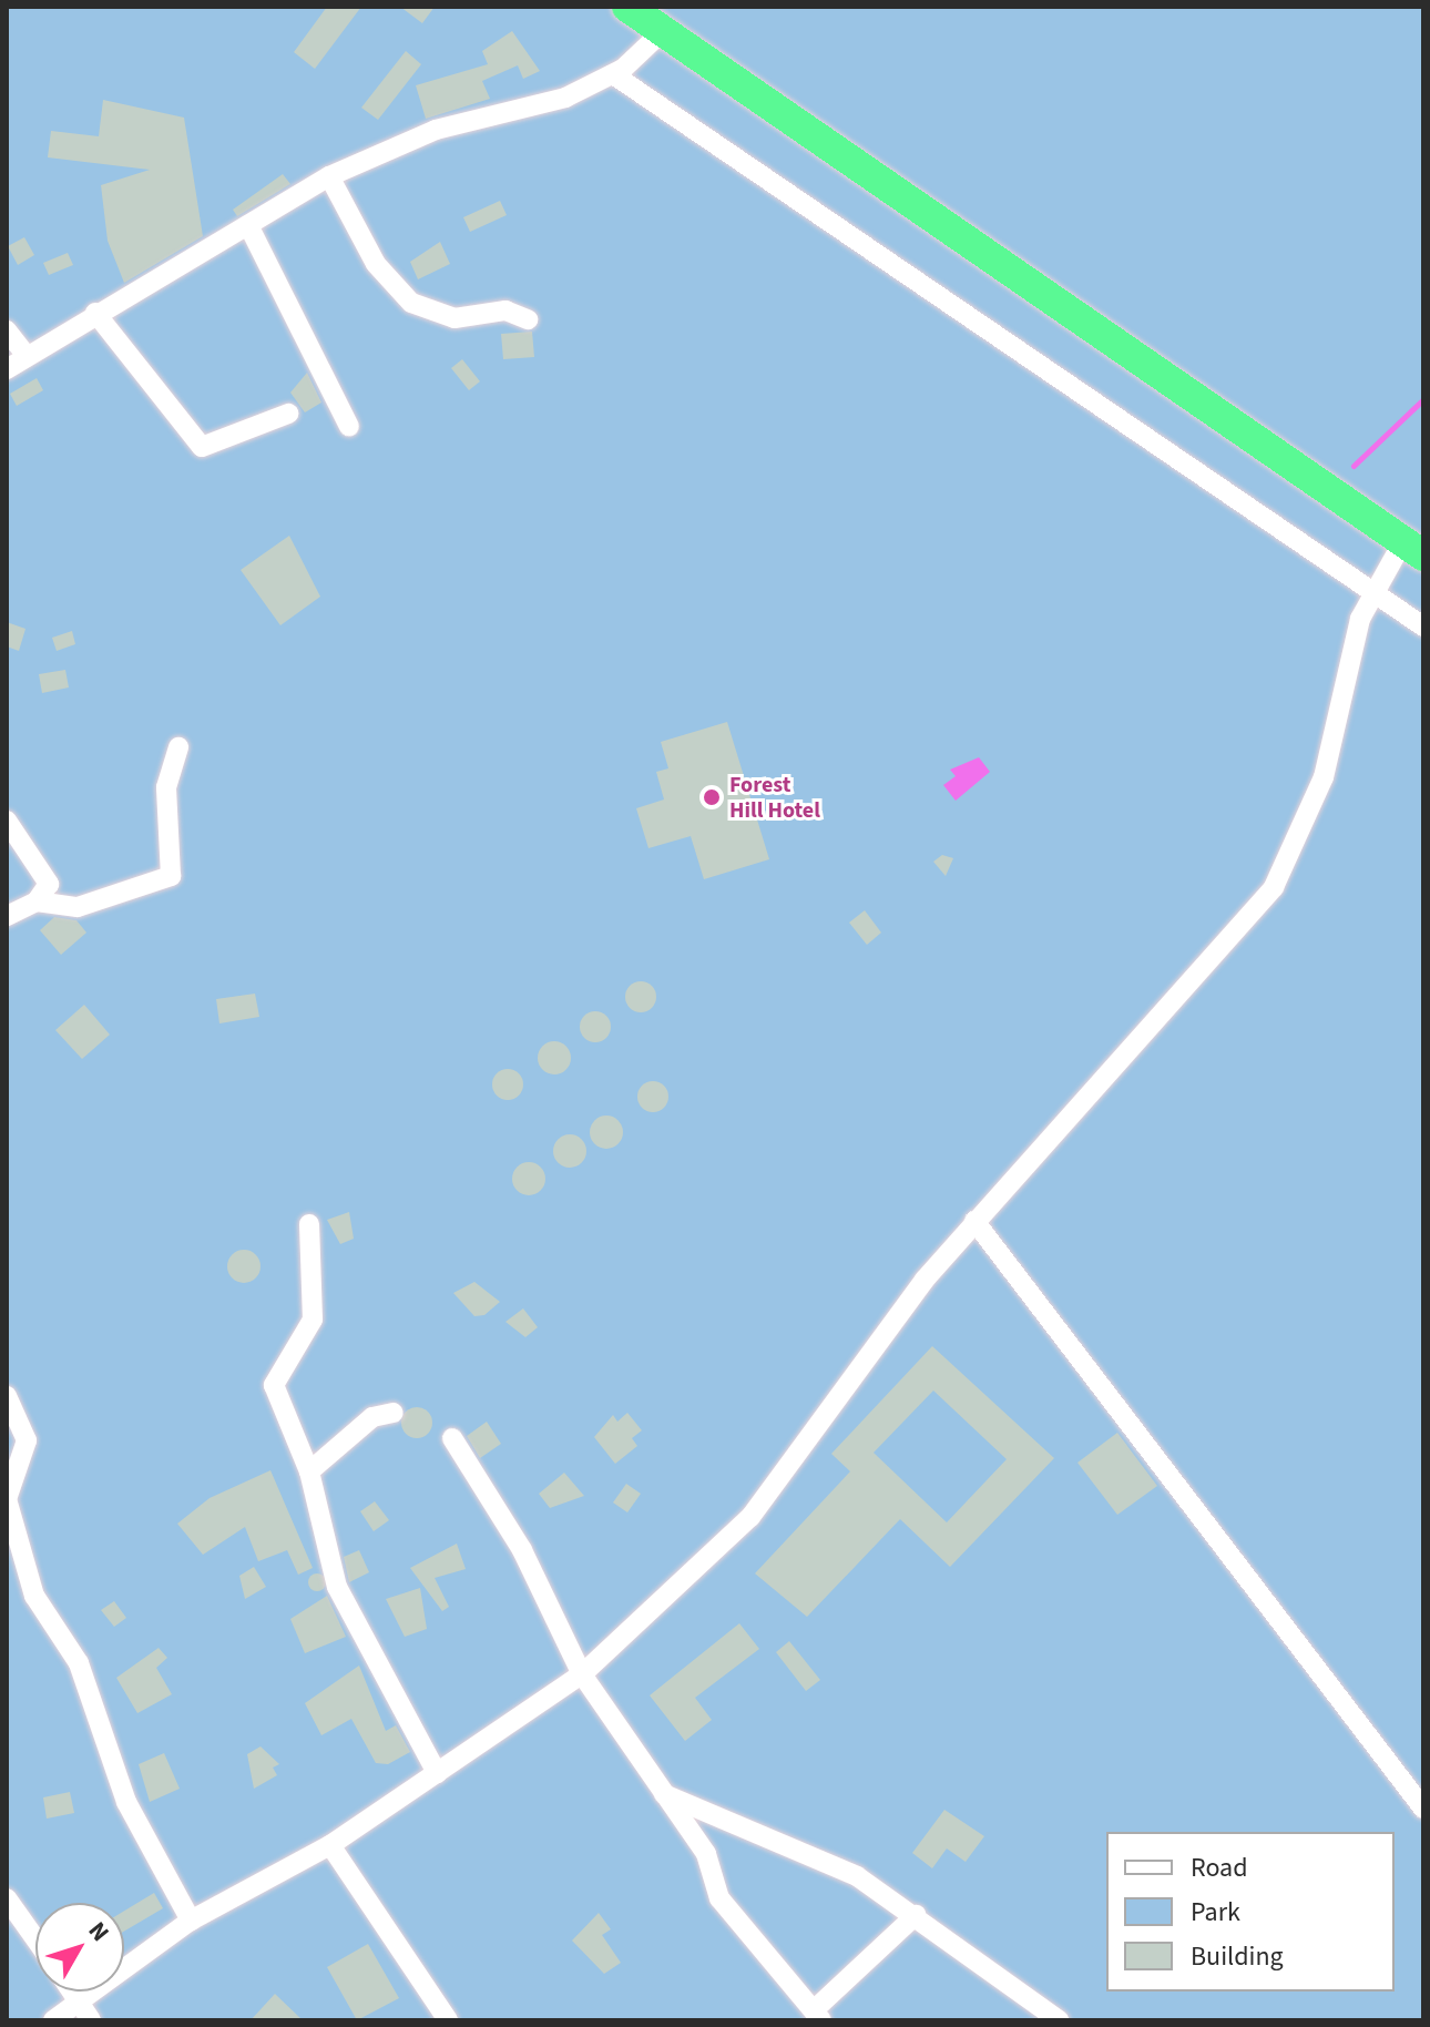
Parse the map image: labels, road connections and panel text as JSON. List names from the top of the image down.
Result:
{
  "places": ["Forest Hill Hotel"],
  "legend": ["Road", "Park", "Building"],
  "north": "top right"
}
